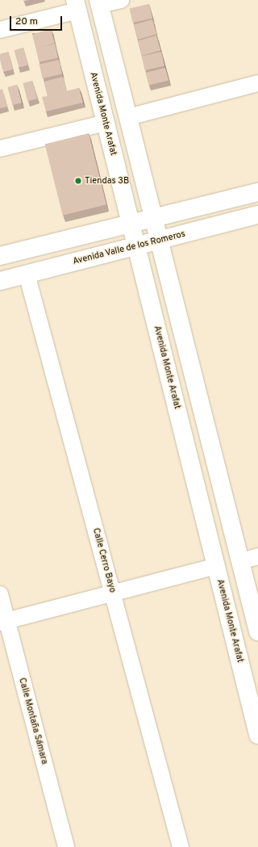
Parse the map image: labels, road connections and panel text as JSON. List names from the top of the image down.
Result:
{
  "streets": {
    "street": [
      "Avenida Monte Arafat",
      "Avenida Valle de los Romeros",
      "Calle Cerro Bayo",
      "Calle Montaña Sámara"
    ]
  },
  "crossings": [
    ["Avenida Monte Arafat", "Avenida Valle de los Romeros"],
    ["Avenida Valle de los Romeros", "Calle Cerro Bayo"]
  ],
  "places": ["Tiendas 3B"],
  "scale_bar": "20 m"
}
